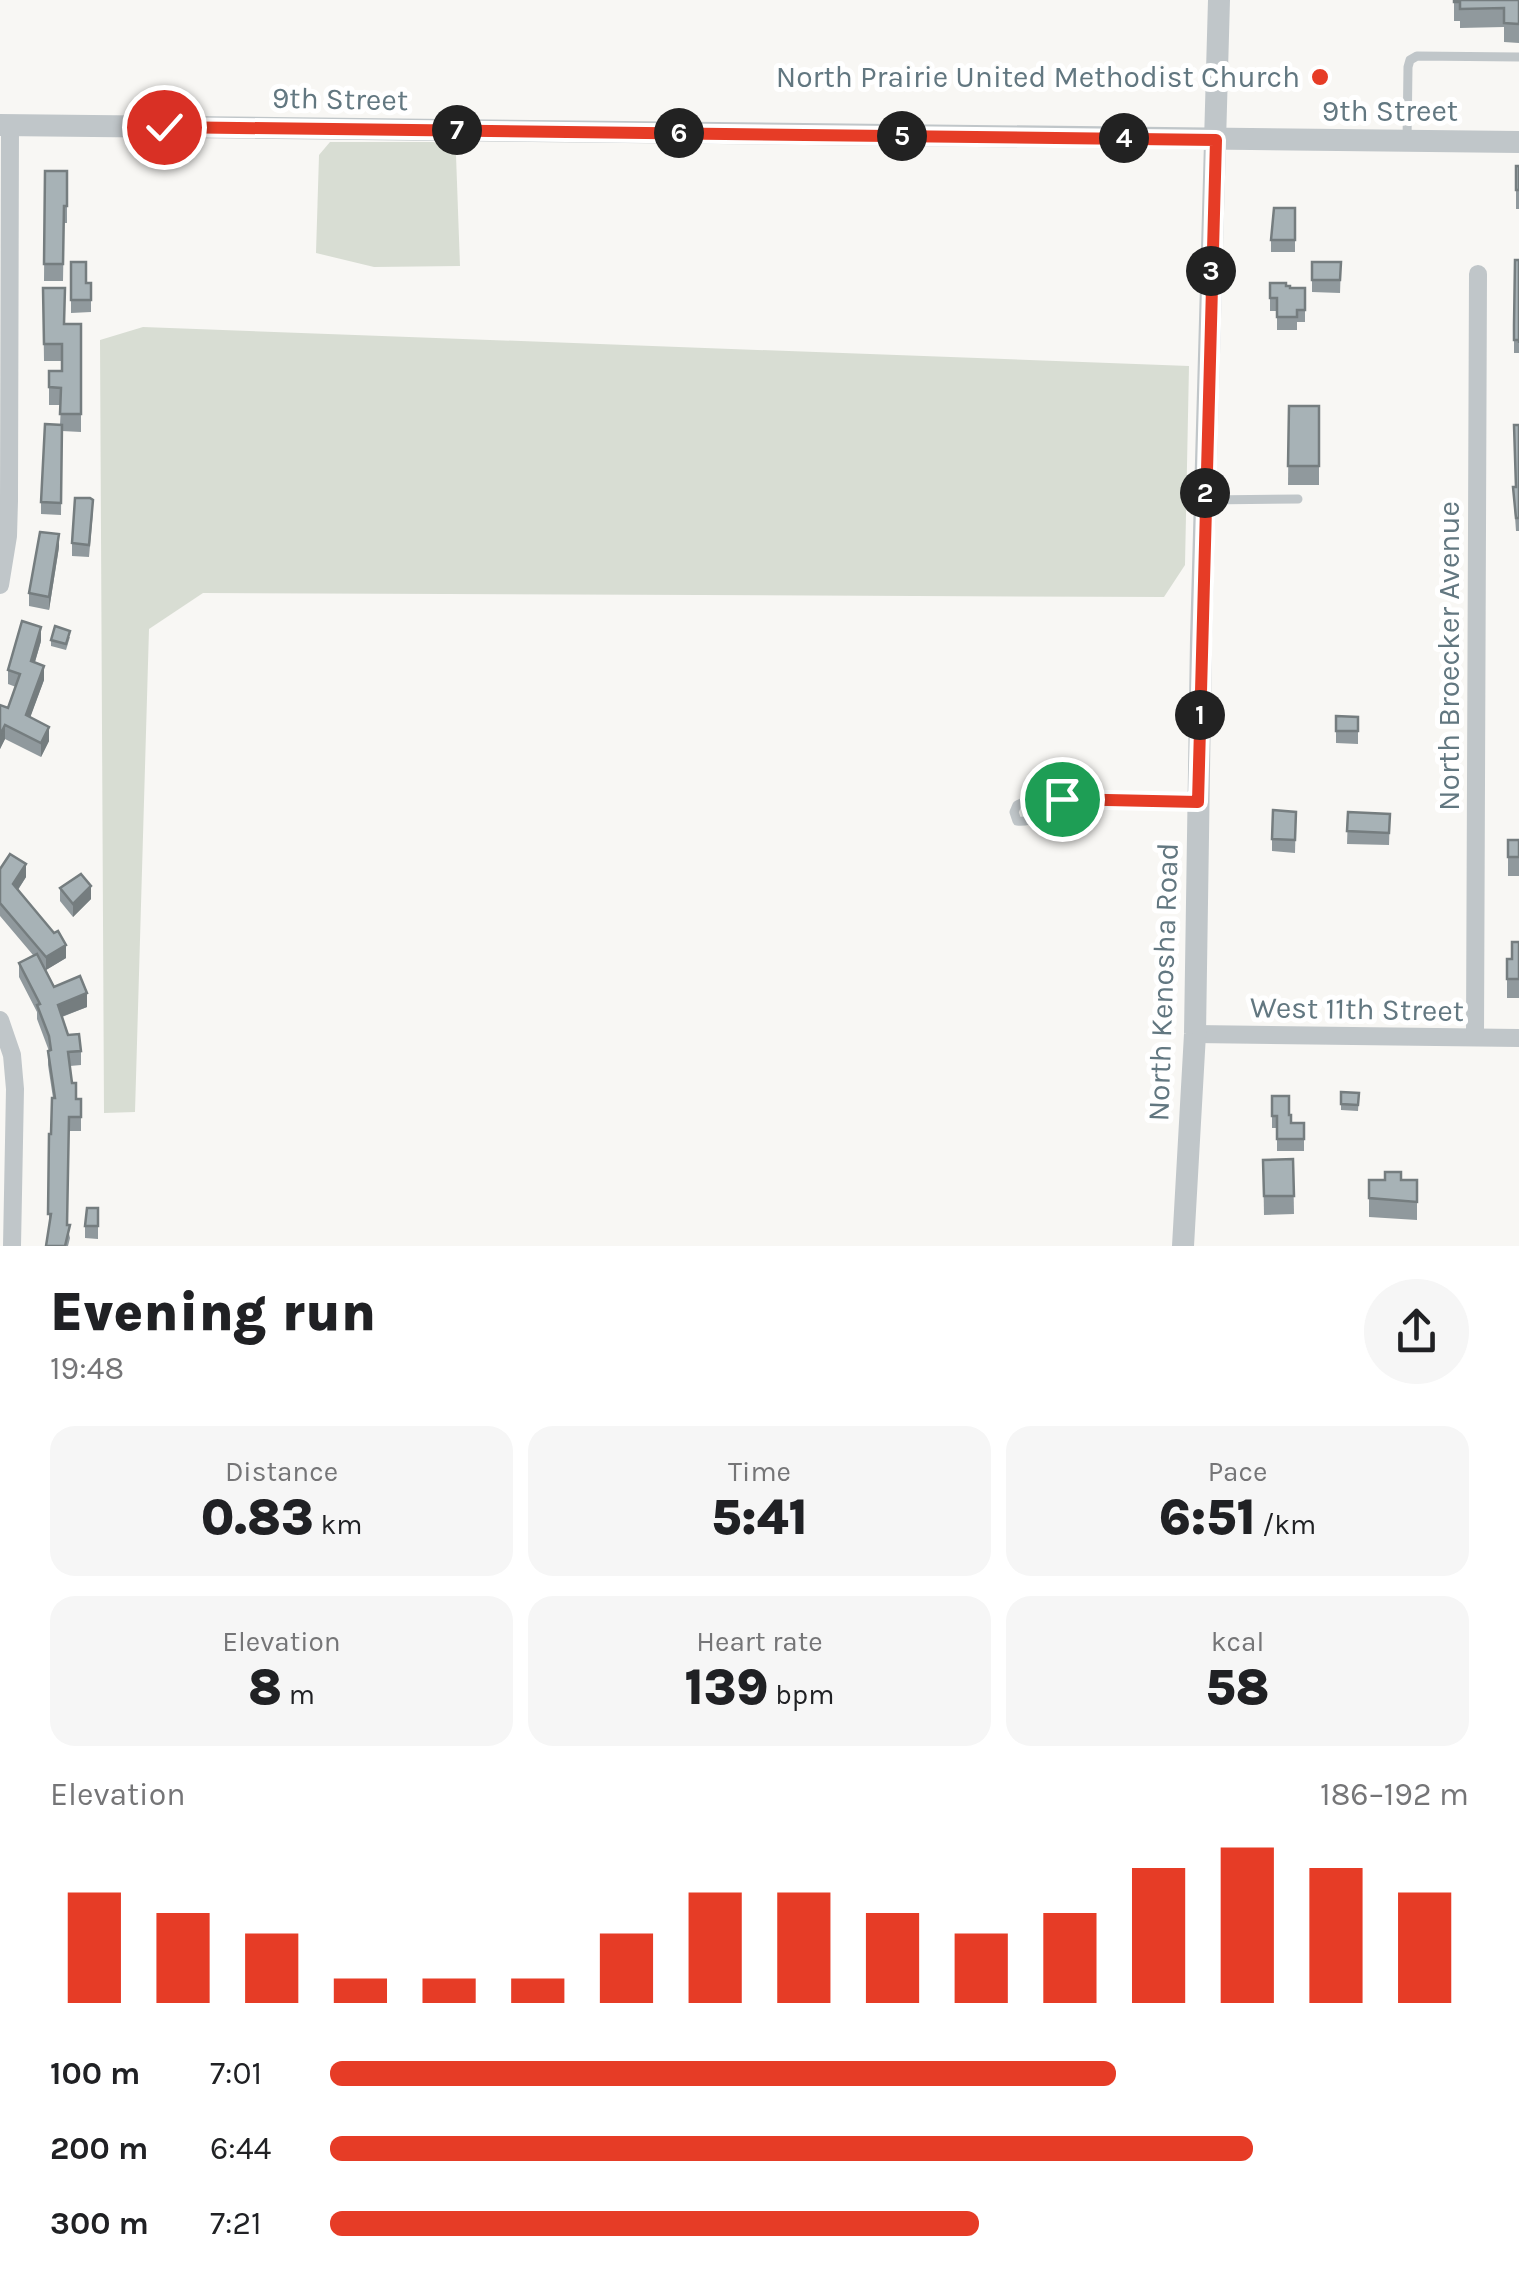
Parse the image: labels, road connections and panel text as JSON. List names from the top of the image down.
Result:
{
  "streets": {
    "street": [
      "9th Street",
      "North Broecker Avenue",
      "North Kenosha Road",
      "West 11th Street"
    ]
  },
  "crossings": [
    ["9th Street", "North Kenosha Road"],
    ["North Broecker Avenue", "West 11th Street"],
    ["North Kenosha Road", "West 11th Street"]
  ],
  "places": ["North Prairie United Methodist Church"],
  "page": {
    "pins": [
      "7",
      "6",
      "5",
      "4",
      "3",
      "2",
      "1"
    ],
    "heading": ["Evening run", "19:48"],
    "stats": [
      ["Distance", "0.83 km"],
      ["Time", "5:41"],
      ["Pace", "6:51 /km"],
      ["Elevation", "8 m"],
      ["Heart rate", "139 bpm"],
      ["kcal", "58"]
    ],
    "chart": ["Elevation", "186–192 m"],
    "list": [
      {
        "name": "100 m",
        "note": "7:01"
      },
      {
        "name": "200 m",
        "note": "6:44"
      },
      {
        "name": "300 m",
        "note": "7:21"
      }
    ]
  }
}
